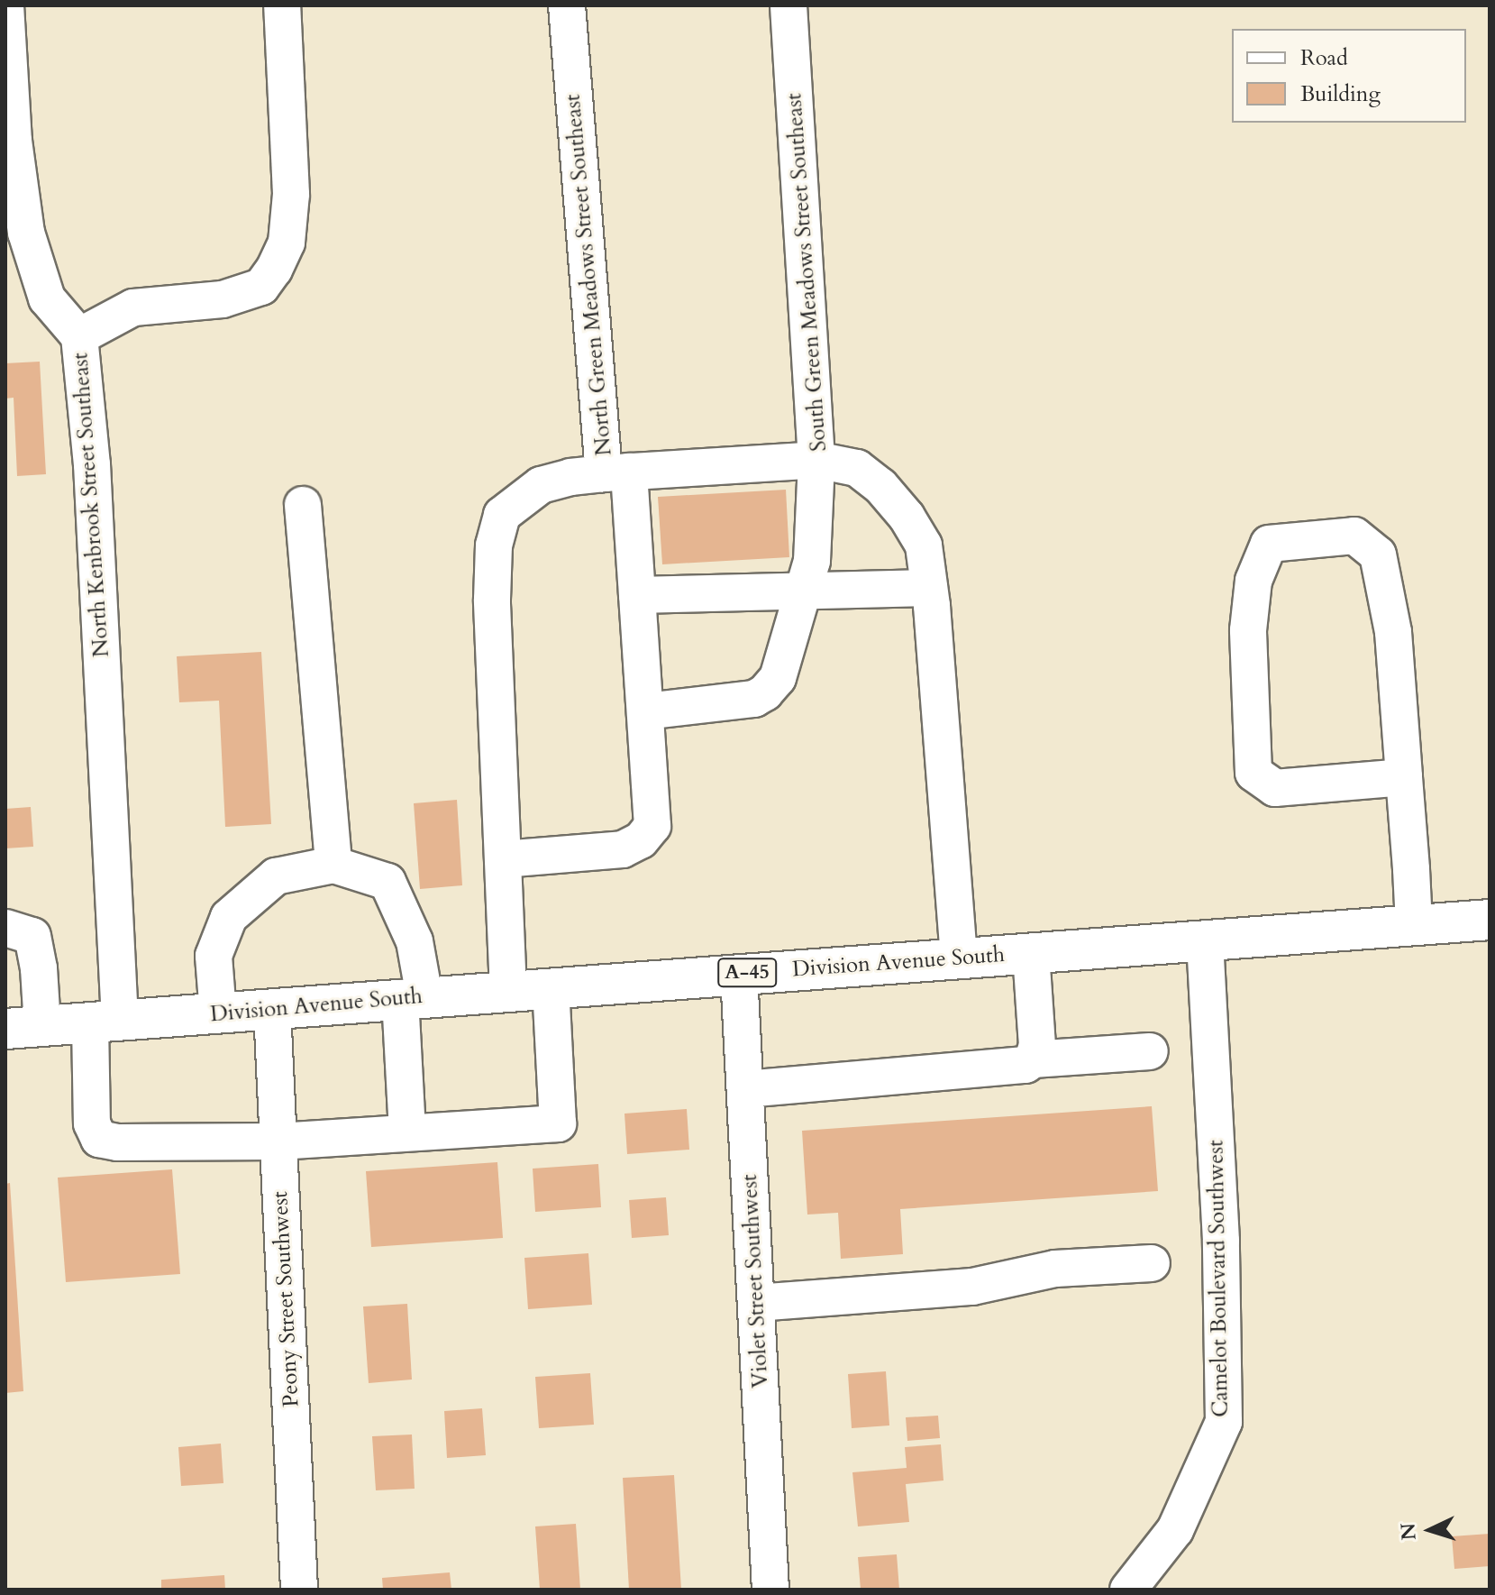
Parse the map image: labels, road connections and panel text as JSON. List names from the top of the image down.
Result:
{
  "streets": {
    "main road": ["Division Avenue South", "A-45"],
    "street": [
      "South Green Meadows Street Southeast",
      "North Green Meadows Street Southeast",
      "North Kenbrook Street Southeast",
      "Camelot Boulevard Southwest",
      "Violet Street Southwest",
      "Peony Street Southwest"
    ]
  },
  "crossings": [
    ["South Green Meadows Street Southeast", "Division Avenue South"],
    ["North Green Meadows Street Southeast", "Division Avenue South"],
    ["North Kenbrook Street Southeast", "Division Avenue South"],
    ["North Kenbrook Street Southeast", "Peony Street Southwest"],
    ["Division Avenue South", "Camelot Boulevard Southwest"],
    ["Division Avenue South", "Violet Street Southwest"],
    ["Division Avenue South", "Peony Street Southwest"]
  ],
  "legend": ["Road", "Building"],
  "north": "left"
}
